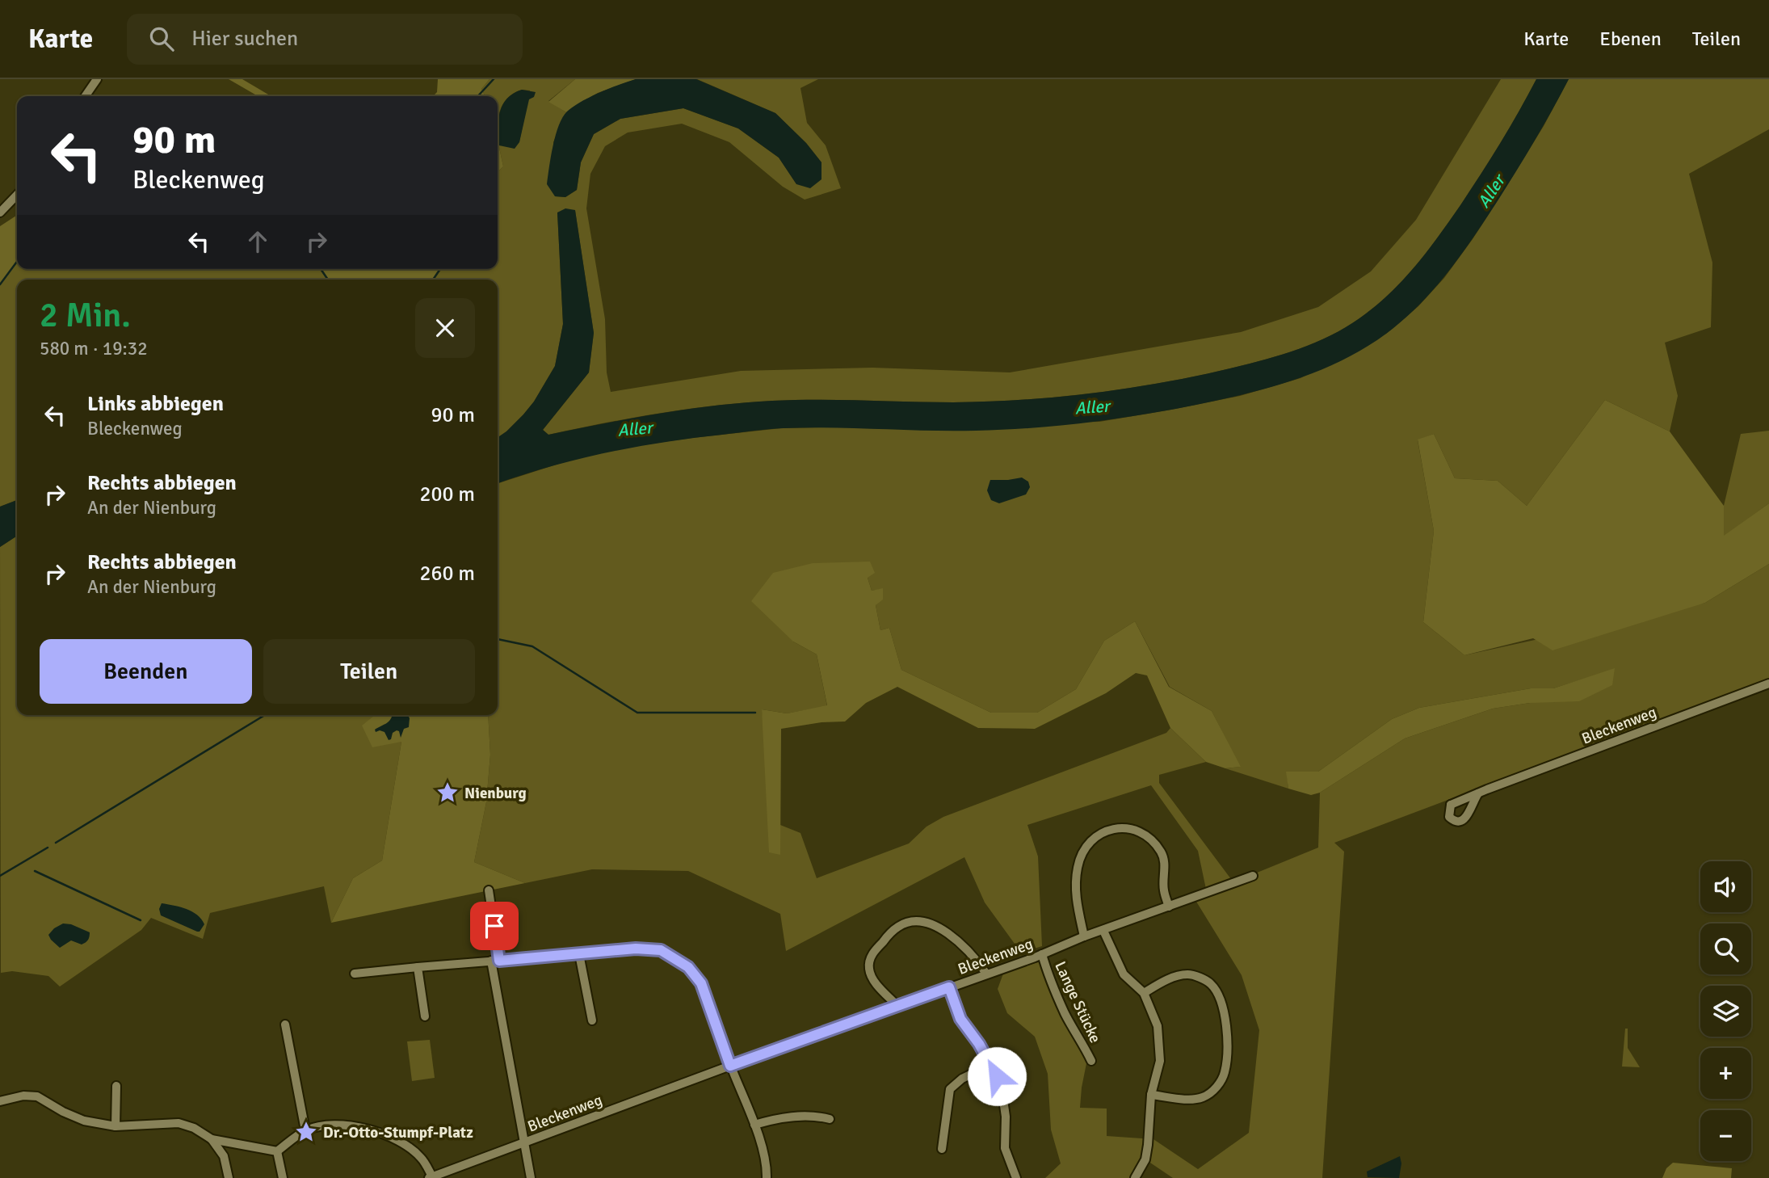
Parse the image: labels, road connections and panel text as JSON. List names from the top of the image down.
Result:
{
  "streets": {
    "street": ["Bleckenweg", "Lange Stücke"]
  },
  "crossings": [
    ["Bleckenweg", "Lange Stücke"]
  ],
  "water": ["Aller"],
  "places": {
    "place": ["Nienburg", "Dr.-Otto-Stumpf-Platz"]
  },
  "page": {
    "header": "Karte",
    "search": "Hier suchen",
    "nav": ["Karte", "Ebenen", "Teilen"],
    "turn": ["90 m", "Bleckenweg"],
    "heading": ["2 Min.", "580 m · 19:32"],
    "list": [
      {
        "name": "Links abbiegen",
        "note": "Bleckenweg",
        "value": "90 m"
      },
      {
        "name": "Rechts abbiegen",
        "note": "An der Nienburg",
        "value": "200 m"
      },
      {
        "name": "Rechts abbiegen",
        "note": "An der Nienburg",
        "value": "260 m"
      }
    ],
    "buttons": ["Beenden", "Teilen"],
    "map_buttons": ["+", "−"]
  }
}
